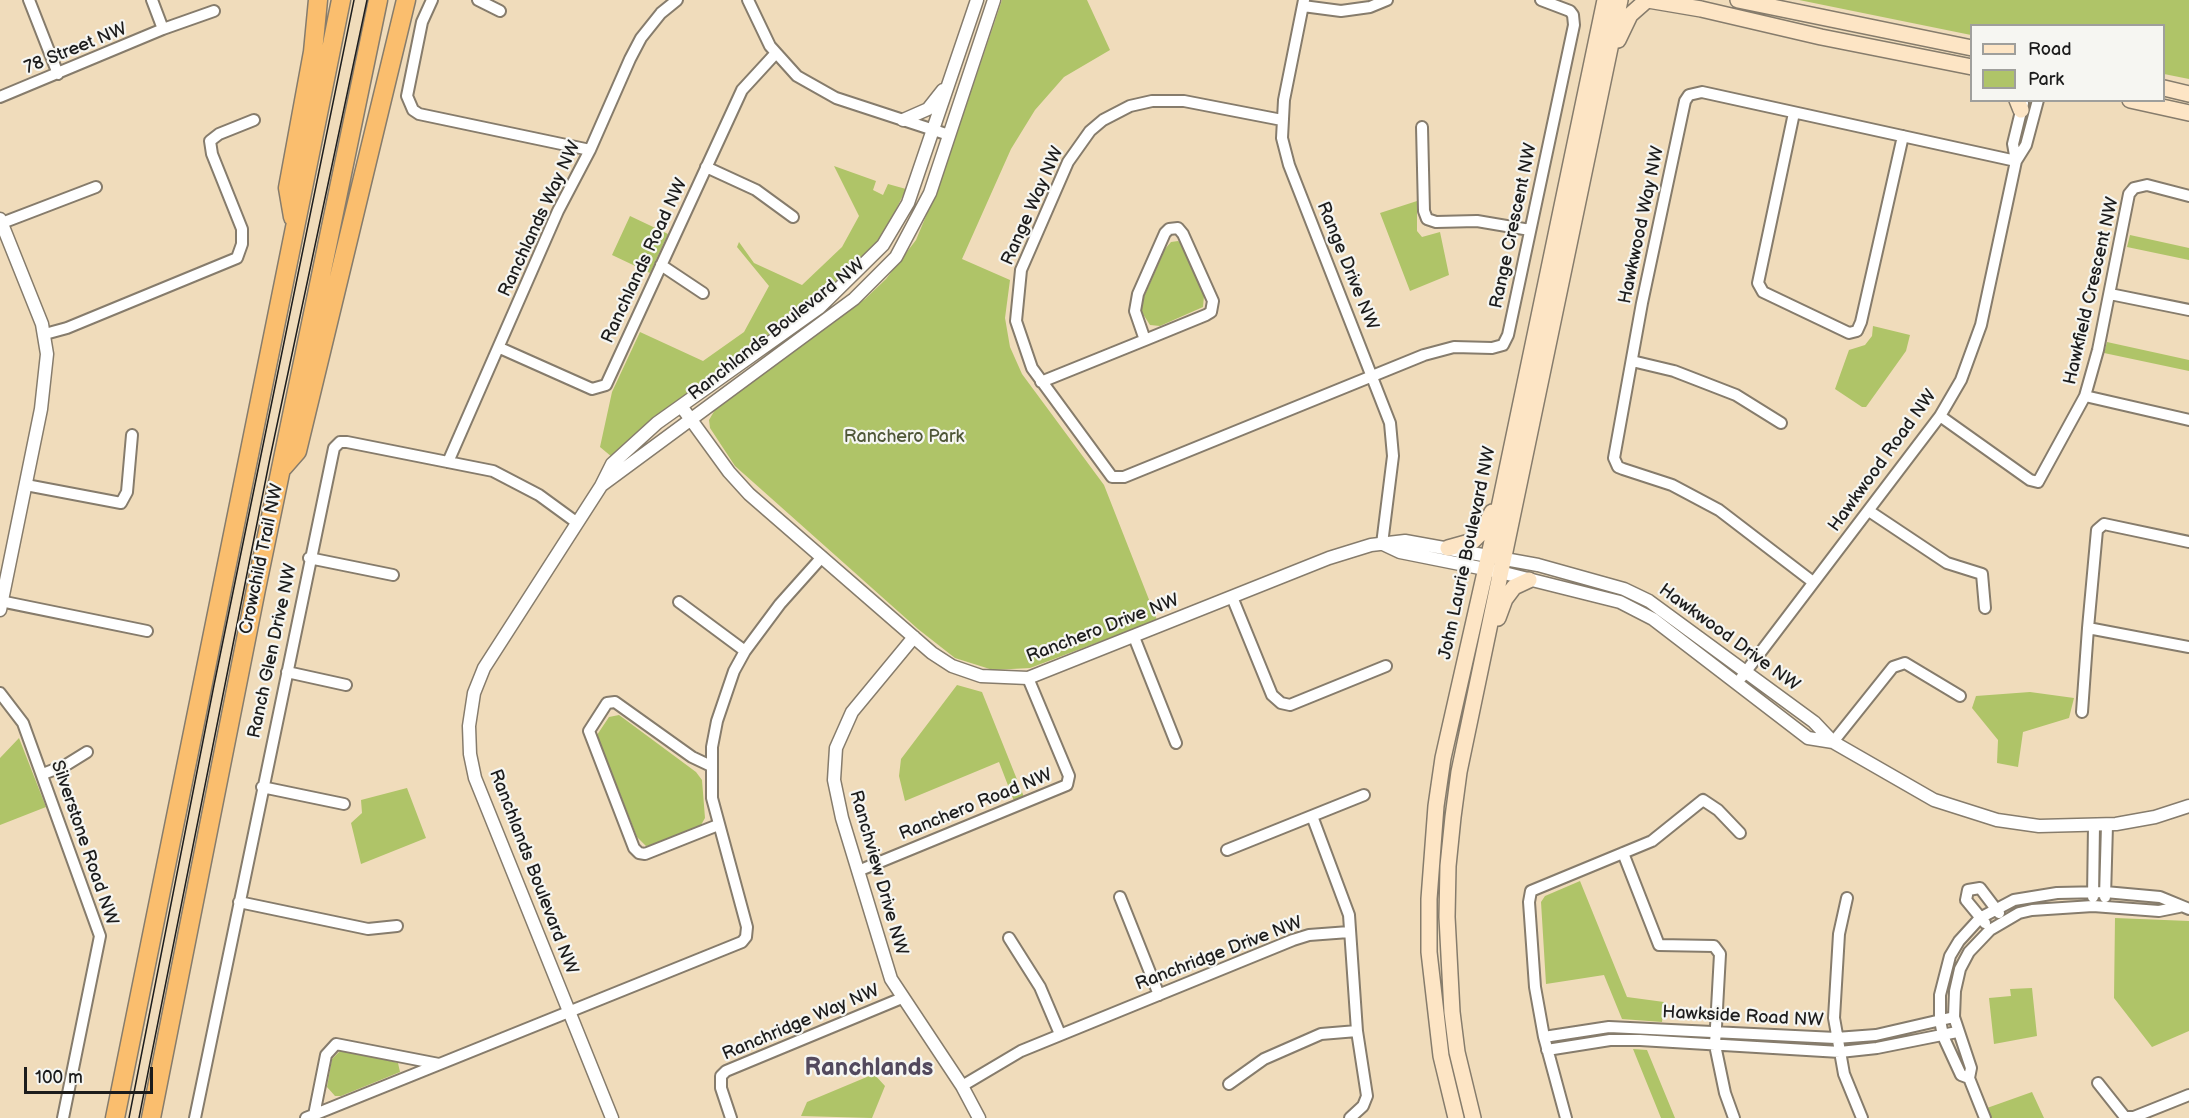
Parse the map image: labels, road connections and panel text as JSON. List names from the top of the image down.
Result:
{
  "streets": {
    "highway": ["Crowchild Trail NW"],
    "main road": ["John Laurie Boulevard NW"],
    "street": [
      "78 Street NW",
      "Range Way NW",
      "Ranchlands Way NW",
      "Hawkwood Way NW",
      "Range Crescent NW",
      "Ranchlands Road NW",
      "Range Drive NW",
      "Hawkfield Crescent NW",
      "Ranchlands Boulevard NW",
      "Hawkwood Road NW",
      "Ranchero Drive NW",
      "Hawkwood Drive NW",
      "Ranch Glen Drive NW",
      "Ranchero Road NW",
      "Silverstone Road NW",
      "Ranchview Drive NW",
      "Ranchridge Drive NW",
      "Hawkside Road NW",
      "Ranchridge Way NW"
    ]
  },
  "crossings": [
    ["Range Way NW", "Range Crescent NW"],
    ["Range Way NW", "Range Drive NW"],
    ["Ranchlands Way NW", "Ranchlands Road NW"],
    ["Ranchlands Way NW", "Ranch Glen Drive NW"],
    ["Hawkwood Way NW", "Hawkwood Road NW"],
    ["Range Crescent NW", "Range Drive NW"],
    ["Range Drive NW", "Ranchero Drive NW"],
    ["Hawkfield Crescent NW", "Hawkwood Road NW"],
    ["Ranchlands Boulevard NW", "Ranchero Drive NW"],
    ["Ranchlands Boulevard NW", "Ranch Glen Drive NW"],
    ["Hawkwood Road NW", "Hawkwood Drive NW"],
    ["John Laurie Boulevard NW", "Ranchero Drive NW"],
    ["John Laurie Boulevard NW", "Hawkwood Drive NW"],
    ["Ranchero Drive NW", "Hawkwood Drive NW"],
    ["Ranchero Drive NW", "Ranchero Road NW"],
    ["Ranchero Drive NW", "Ranchview Drive NW"],
    ["Ranchero Road NW", "Ranchview Drive NW"],
    ["Ranchview Drive NW", "Ranchridge Drive NW"],
    ["Ranchview Drive NW", "Ranchridge Way NW"]
  ],
  "districts": ["Ranchlands"],
  "parks": ["Ranchero Park"],
  "legend": ["Road", "Park"],
  "scale_bar": "100 m"
}
